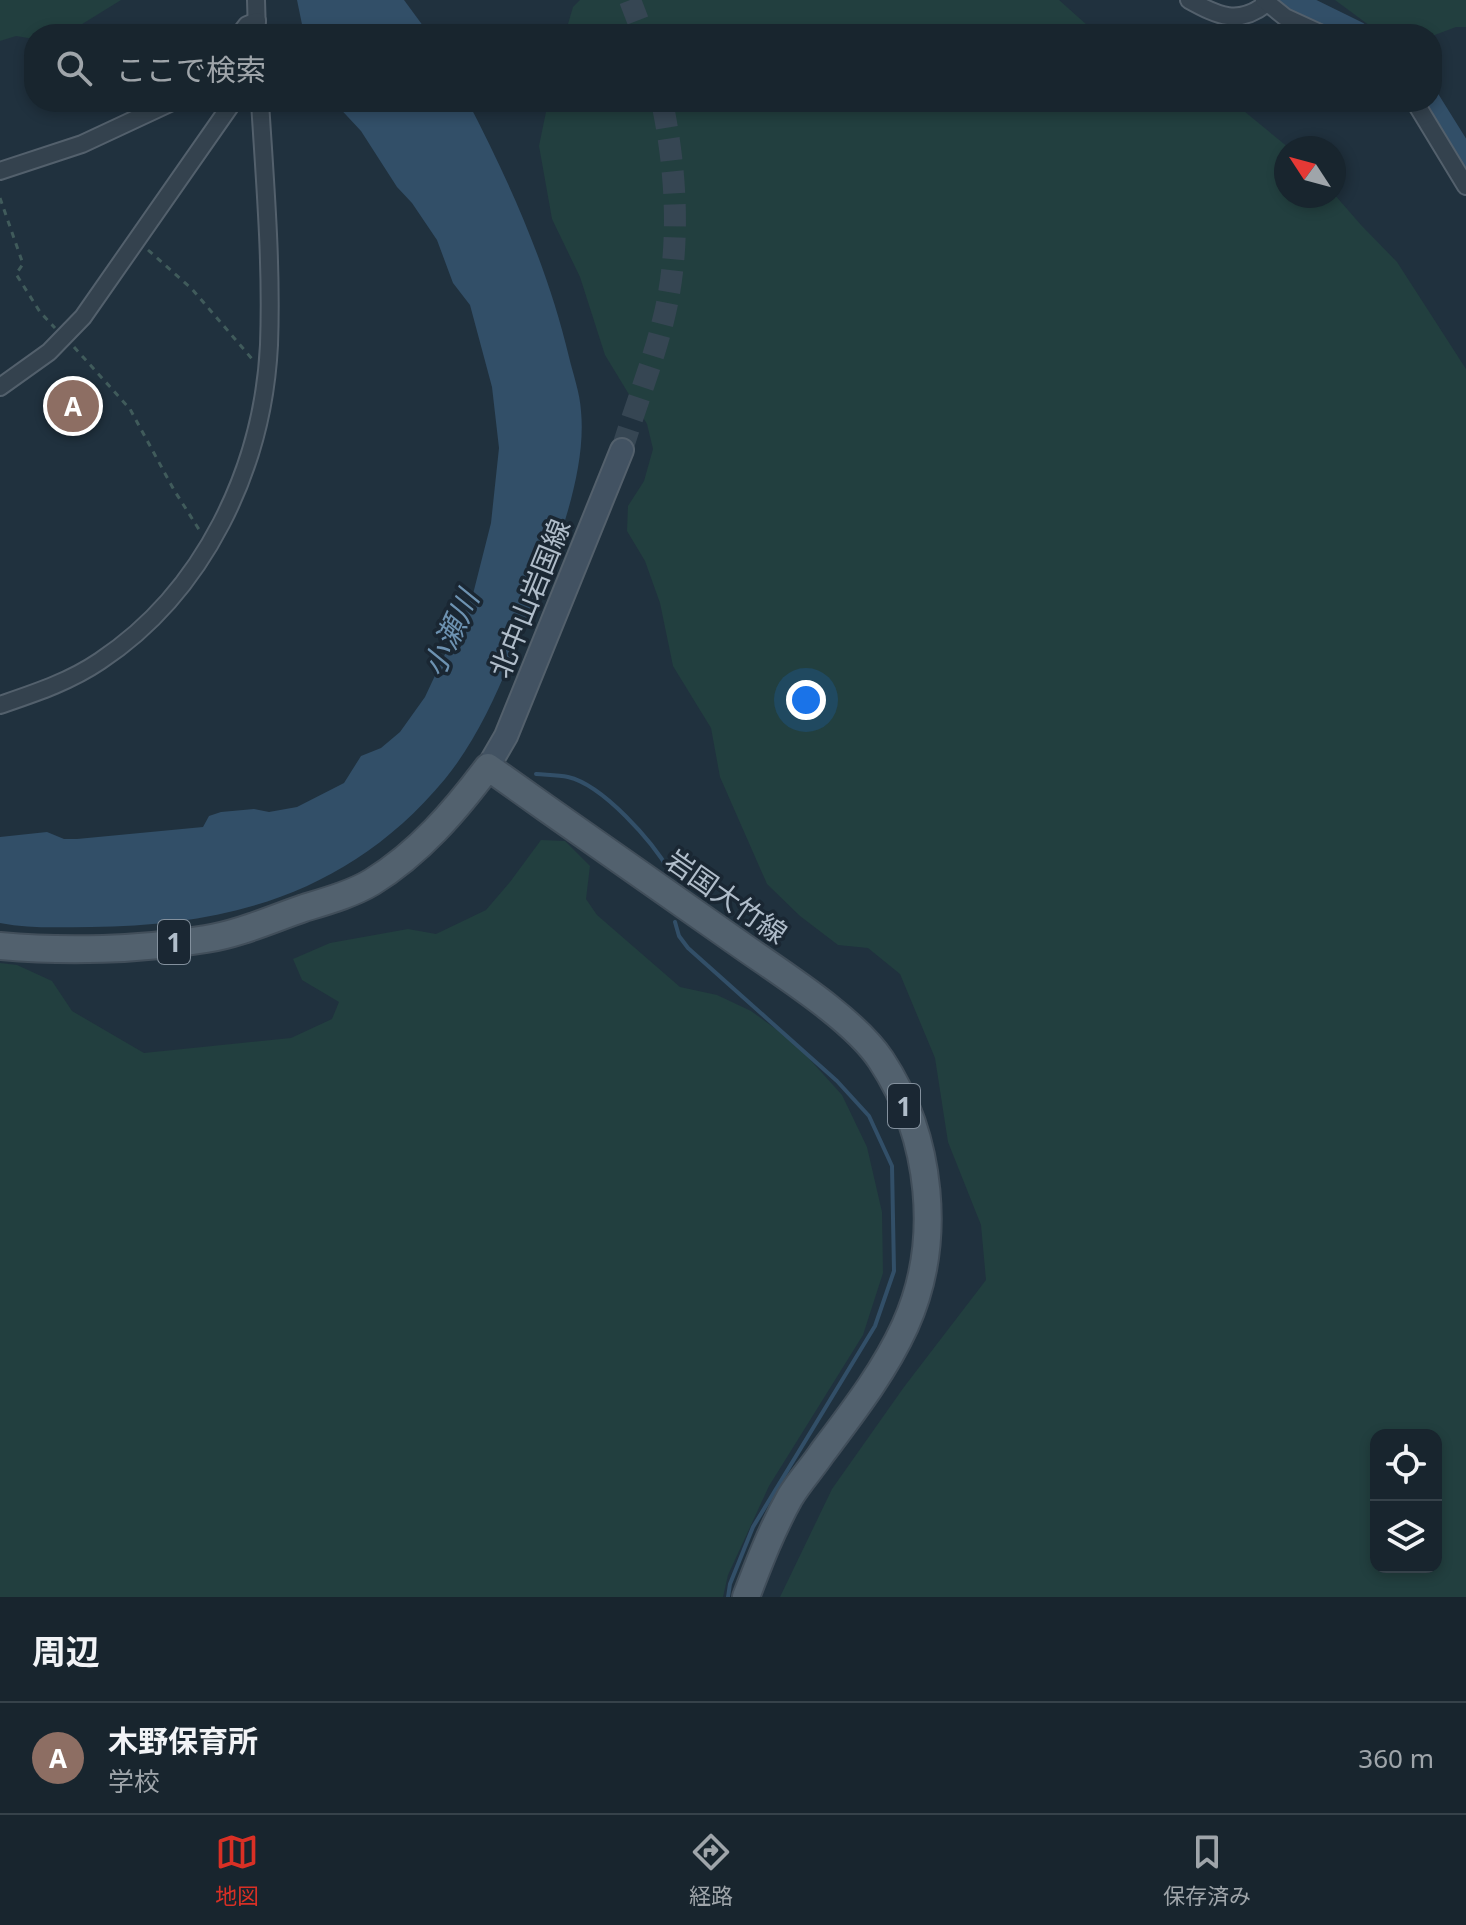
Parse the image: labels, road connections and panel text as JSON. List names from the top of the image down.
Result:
{
  "streets": {
    "main road": ["北中山岩国線", "岩国大竹線", "1"]
  },
  "crossings": [
    ["北中山岩国線", "岩国大竹線"],
    ["北中山岩国線", "1"],
    ["岩国大竹線", "1"]
  ],
  "water": ["小瀬川"],
  "north": "top left",
  "page": {
    "search": "ここで検索",
    "pins": "A",
    "heading": "周辺",
    "list": [
      {
        "mark": "A",
        "name": "木野保育所",
        "note": "学校",
        "value": "360 m"
      }
    ],
    "nav": ["地図", "経路", "保存済み"]
  }
}
